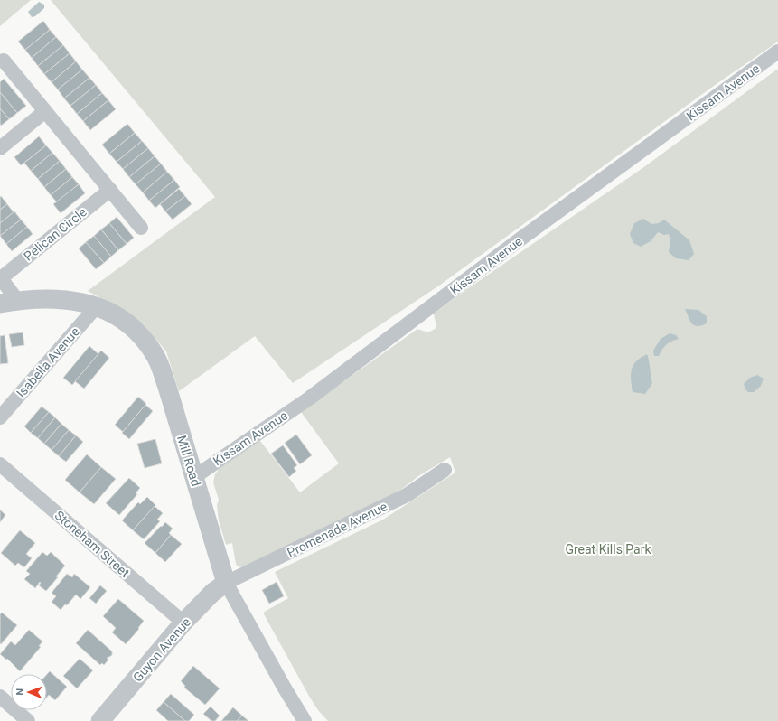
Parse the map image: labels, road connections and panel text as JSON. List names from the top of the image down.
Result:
{
  "streets": {
    "street": [
      "Kissam Avenue",
      "Pelican Circle",
      "Isabella Avenue",
      "Mill Road",
      "Promenade Avenue",
      "Stoneham Street",
      "Guyon Avenue"
    ]
  },
  "crossings": [
    ["Kissam Avenue", "Mill Road"],
    ["Pelican Circle", "Mill Road"],
    ["Isabella Avenue", "Mill Road"],
    ["Mill Road", "Promenade Avenue"],
    ["Mill Road", "Guyon Avenue"],
    ["Promenade Avenue", "Guyon Avenue"],
    ["Stoneham Street", "Guyon Avenue"]
  ],
  "parks": ["Great Kills Park"],
  "north": "left"
}
